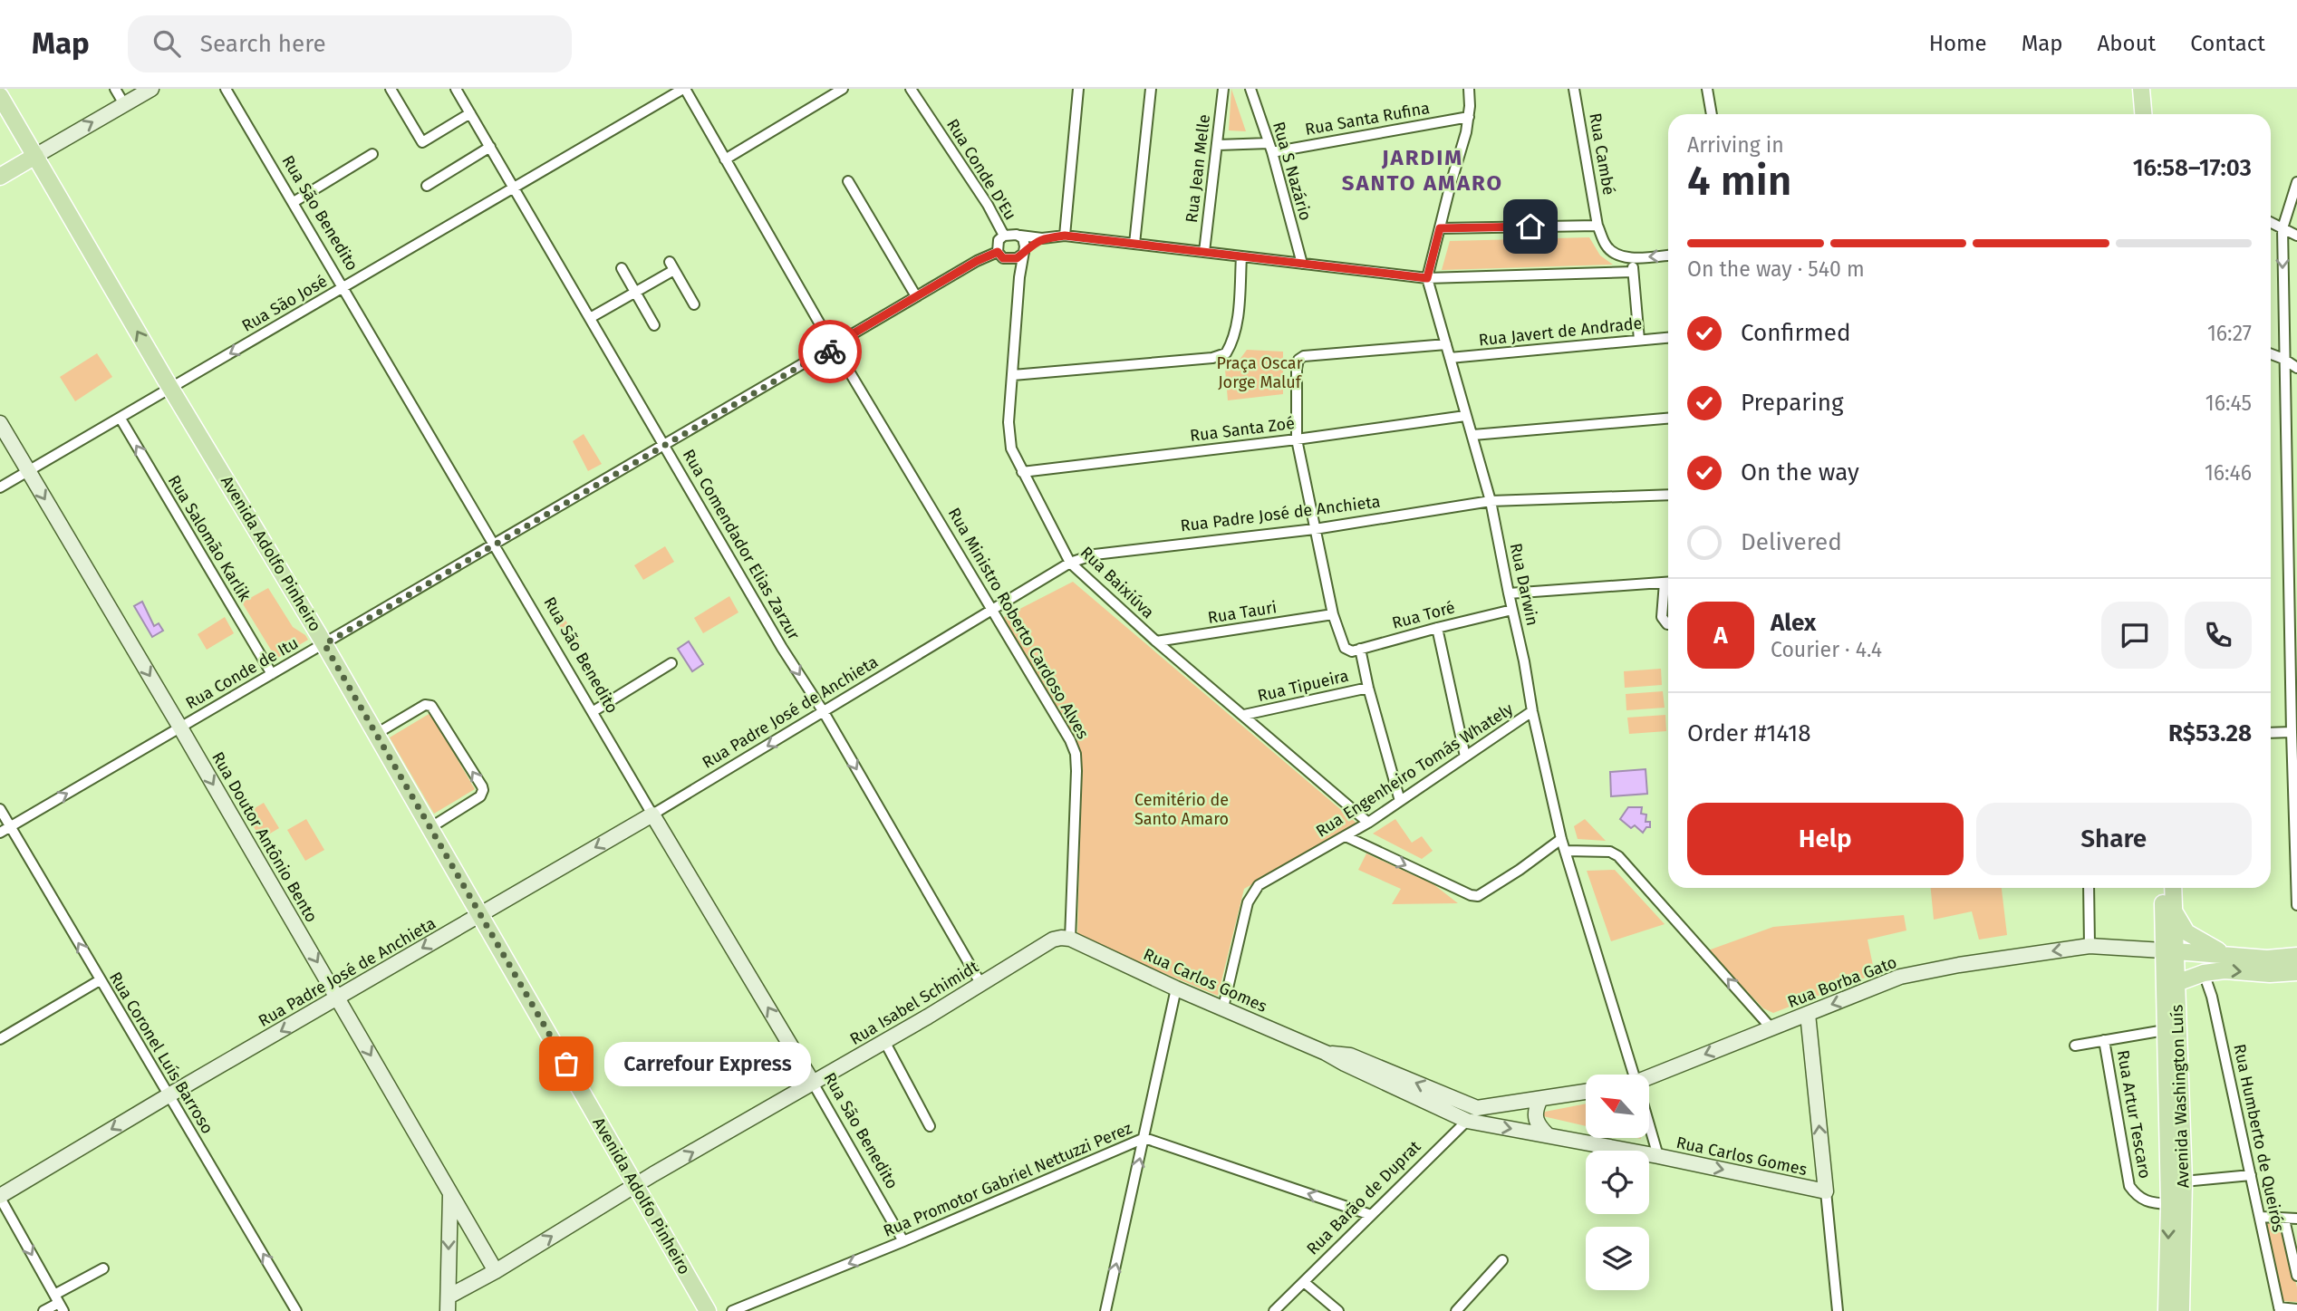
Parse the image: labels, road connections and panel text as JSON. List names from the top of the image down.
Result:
{
  "streets": {
    "main road": ["Avenida Adolfo Pinheiro", "Avenida Washington Luís"],
    "street": [
      "Rua Santa Rufina",
      "Rua Cambé",
      "Rua Jean Melle",
      "Rua Conde D'Eu",
      "Rua S Nazário",
      "Rua São Benedito",
      "Rua São José",
      "Rua Javert de Andrade",
      "Rua Santa Zoé",
      "Rua Padre José de Anchieta",
      "Rua Salomão Karlik",
      "Rua Comendador Elias Zarzur",
      "Rua Baixiúva",
      "Rua Darwin",
      "Rua Tauri",
      "Rua Toré",
      "Rua Ministro Roberto Cardoso Alves",
      "Rua Conde de Itu",
      "Rua Tipueira",
      "Rua Engenheiro Tomás Whately",
      "Rua Doutor Antônio Bento",
      "Rua Carlos Gomes",
      "Rua Borba Gato",
      "Rua Isabel Schimidt",
      "Rua Coronel Luís Barroso",
      "Rua Artur Tescaro",
      "Rua Humberto de Queirós",
      "Rua Promotor Gabriel Nettuzzi Perez",
      "Rua Barão de Duprat"
    ]
  },
  "crossings": [
    ["Rua Santa Rufina", "Rua Jean Melle"],
    ["Rua Santa Rufina", "Rua S Nazário"],
    ["Rua Santa Rufina", "Rua Darwin"],
    ["Rua Conde D'Eu", "Rua Conde de Itu"],
    ["Rua São Benedito", "Rua São José"],
    ["Rua São Benedito", "Rua Padre José de Anchieta"],
    ["Rua São Benedito", "Rua Conde de Itu"],
    ["Rua São Benedito", "Rua Isabel Schimidt"],
    ["Rua São Benedito", "Rua Promotor Gabriel Nettuzzi Perez"],
    ["Rua São José", "Rua Salomão Karlik"],
    ["Rua São José", "Rua Comendador Elias Zarzur"],
    ["Rua São José", "Avenida Adolfo Pinheiro"],
    ["Rua São José", "Rua Ministro Roberto Cardoso Alves"],
    ["Rua São José", "Rua Doutor Antônio Bento"],
    ["Rua Javert de Andrade", "Rua Darwin"],
    ["Rua Santa Zoé", "Rua Baixiúva"],
    ["Rua Santa Zoé", "Rua Darwin"],
    ["Rua Padre José de Anchieta", "Rua Comendador Elias Zarzur"],
    ["Rua Padre José de Anchieta", "Avenida Adolfo Pinheiro"],
    ["Rua Padre José de Anchieta", "Rua Baixiúva"],
    ["Rua Padre José de Anchieta", "Rua Darwin"],
    ["Rua Padre José de Anchieta", "Rua Ministro Roberto Cardoso Alves"],
    ["Rua Padre José de Anchieta", "Rua Doutor Antônio Bento"],
    ["Rua Padre José de Anchieta", "Rua Coronel Luís Barroso"],
    ["Rua Salomão Karlik", "Rua Conde de Itu"],
    ["Rua Comendador Elias Zarzur", "Rua Conde de Itu"],
    ["Rua Comendador Elias Zarzur", "Rua Isabel Schimidt"],
    ["Avenida Adolfo Pinheiro", "Rua Conde de Itu"],
    ["Avenida Adolfo Pinheiro", "Rua Isabel Schimidt"],
    ["Rua Baixiúva", "Rua Tauri"],
    ["Rua Baixiúva", "Rua Tipueira"],
    ["Rua Baixiúva", "Rua Engenheiro Tomás Whately"],
    ["Rua Darwin", "Rua Toré"],
    ["Rua Darwin", "Rua Engenheiro Tomás Whately"],
    ["Rua Darwin", "Rua Carlos Gomes"],
    ["Rua Tauri", "Rua Toré"],
    ["Rua Ministro Roberto Cardoso Alves", "Rua Conde de Itu"],
    ["Rua Ministro Roberto Cardoso Alves", "Rua Carlos Gomes"],
    ["Rua Ministro Roberto Cardoso Alves", "Rua Isabel Schimidt"],
    ["Rua Conde de Itu", "Rua Doutor Antônio Bento"],
    ["Rua Conde de Itu", "Rua Coronel Luís Barroso"],
    ["Rua Engenheiro Tomás Whately", "Rua Carlos Gomes"],
    ["Rua Doutor Antônio Bento", "Rua Isabel Schimidt"],
    ["Rua Carlos Gomes", "Rua Isabel Schimidt"],
    ["Rua Carlos Gomes", "Rua Barão de Duprat"],
    ["Rua Borba Gato", "Avenida Washington Luís"],
    ["Avenida Washington Luís", "Rua Artur Tescaro"],
    ["Rua Promotor Gabriel Nettuzzi Perez", "Rua Barão de Duprat"]
  ],
  "one_way": [
    "Rua Padre José de Anchieta",
    "Rua Salomão Karlik",
    "Rua Comendador Elias Zarzur",
    "Rua Doutor Antônio Bento",
    "Rua Borba Gato",
    "Rua Isabel Schimidt",
    "Rua Coronel Luís Barroso",
    "Rua Promotor Gabriel Nettuzzi Perez"
  ],
  "districts": ["JARDIM SANTO AMARO"],
  "parks": ["Praça Oscar Jorge Maluf", "Cemitério de Santo Amaro"],
  "places": ["Carrefour Express"],
  "north": "top left",
  "page": {
    "header": "Map",
    "search": "Search here",
    "nav": [
      "Home",
      "Map",
      "About",
      "Contact"
    ],
    "heading": ["4 min", "Arriving in", "16:58–17:03"],
    "panel": [
      "Alex",
      "Courier · 4.4",
      "Order #1418",
      "R$53.28"
    ],
    "bar": "On the way · 540 m",
    "list": [
      ["Confirmed", "16:27"],
      ["Preparing", "16:45"],
      ["On the way", "16:46"],
      "Delivered"
    ],
    "round": "A",
    "buttons": ["Help", "Share"],
    "bubble": "Carrefour Express"
  }
}
